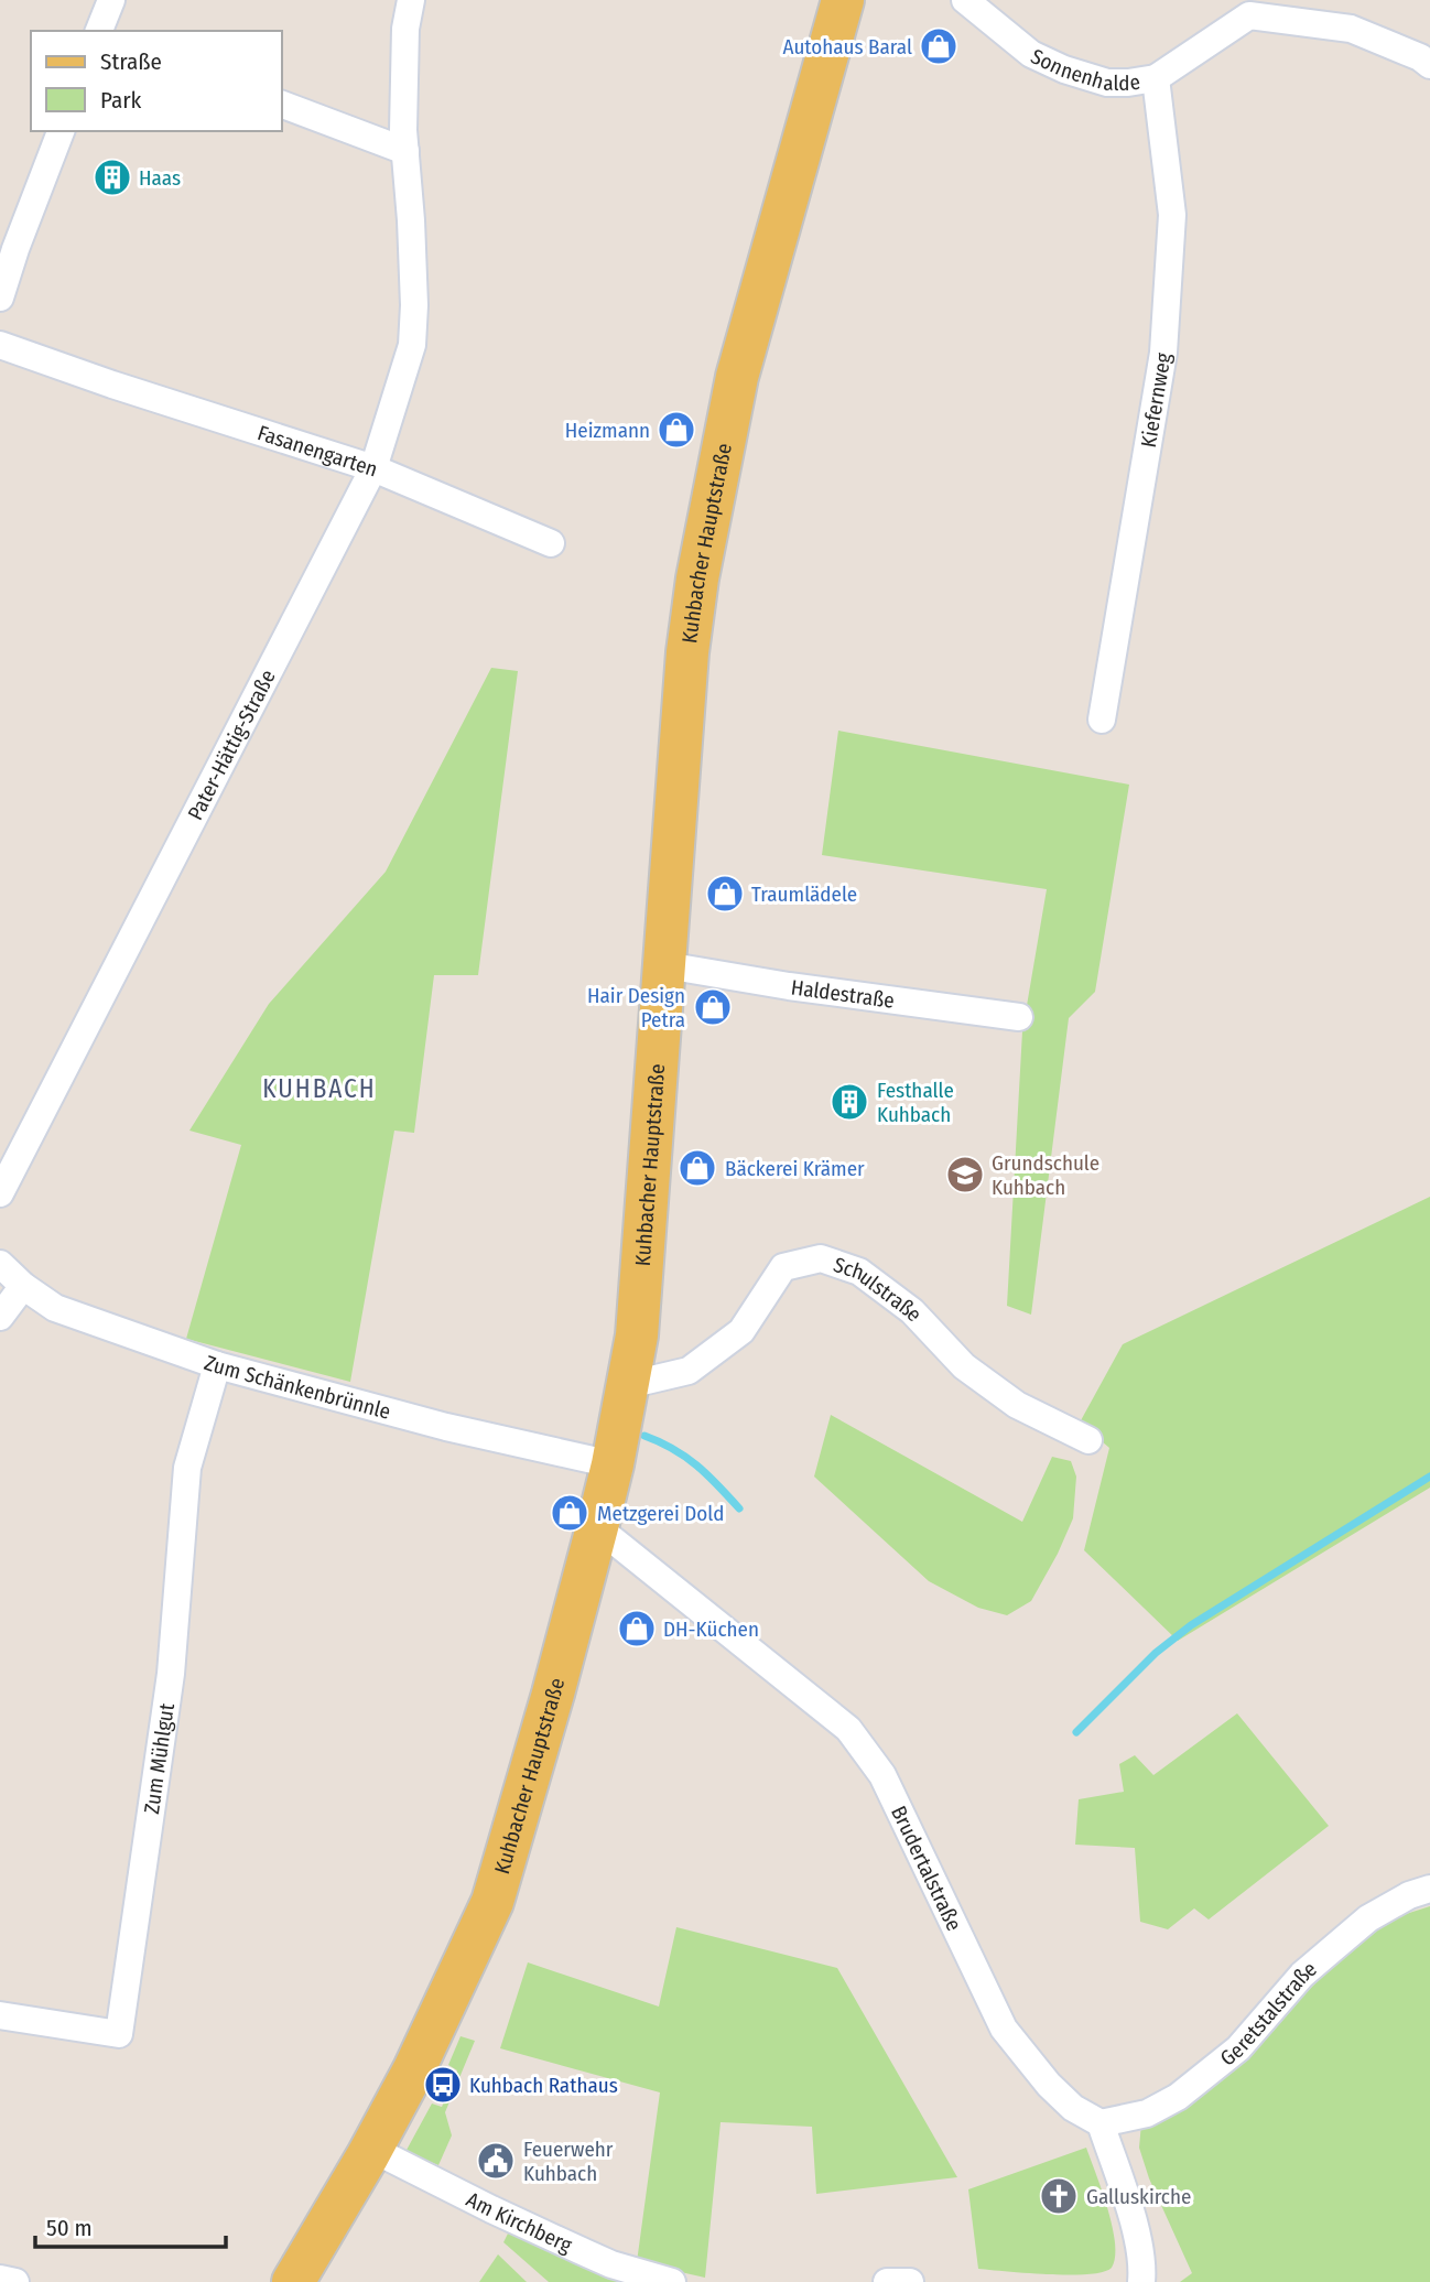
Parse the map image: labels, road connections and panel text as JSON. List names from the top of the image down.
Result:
{
  "streets": {
    "main road": ["Kuhbacher Hauptstraße"],
    "street": [
      "Sonnenhalde",
      "Kiefernweg",
      "Fasanengarten",
      "Pater-Hättig-Straße",
      "Haldestraße",
      "Schulstraße",
      "Zum Schänkenbrünnle",
      "Zum Mühlgut",
      "Brudertalstraße",
      "Geretstalstraße",
      "Am Kirchberg"
    ]
  },
  "crossings": [
    ["Sonnenhalde", "Kiefernweg"],
    ["Fasanengarten", "Pater-Hättig-Straße"],
    ["Kuhbacher Hauptstraße", "Haldestraße"],
    ["Kuhbacher Hauptstraße", "Schulstraße"],
    ["Kuhbacher Hauptstraße", "Zum Schänkenbrünnle"],
    ["Kuhbacher Hauptstraße", "Brudertalstraße"],
    ["Kuhbacher Hauptstraße", "Am Kirchberg"],
    ["Zum Schänkenbrünnle", "Zum Mühlgut"],
    ["Brudertalstraße", "Geretstalstraße"]
  ],
  "districts": ["KUHBACH"],
  "places": {
    "shop": [
      "Autohaus Baral",
      "Heizmann",
      "Traumlädele",
      "Hair Design Petra",
      "Bäckerei Krämer",
      "Metzgerei Dold",
      "DH-Küchen"
    ],
    "building": ["Haas", "Festhalle Kuhbach"],
    "school or university": ["Grundschule Kuhbach"],
    "bus stop": ["Kuhbach Rathaus"],
    "public building": ["Feuerwehr Kuhbach"],
    "church": ["Galluskirche"]
  },
  "legend": ["Straße", "Park"],
  "scale_bar": "50 m"
}
